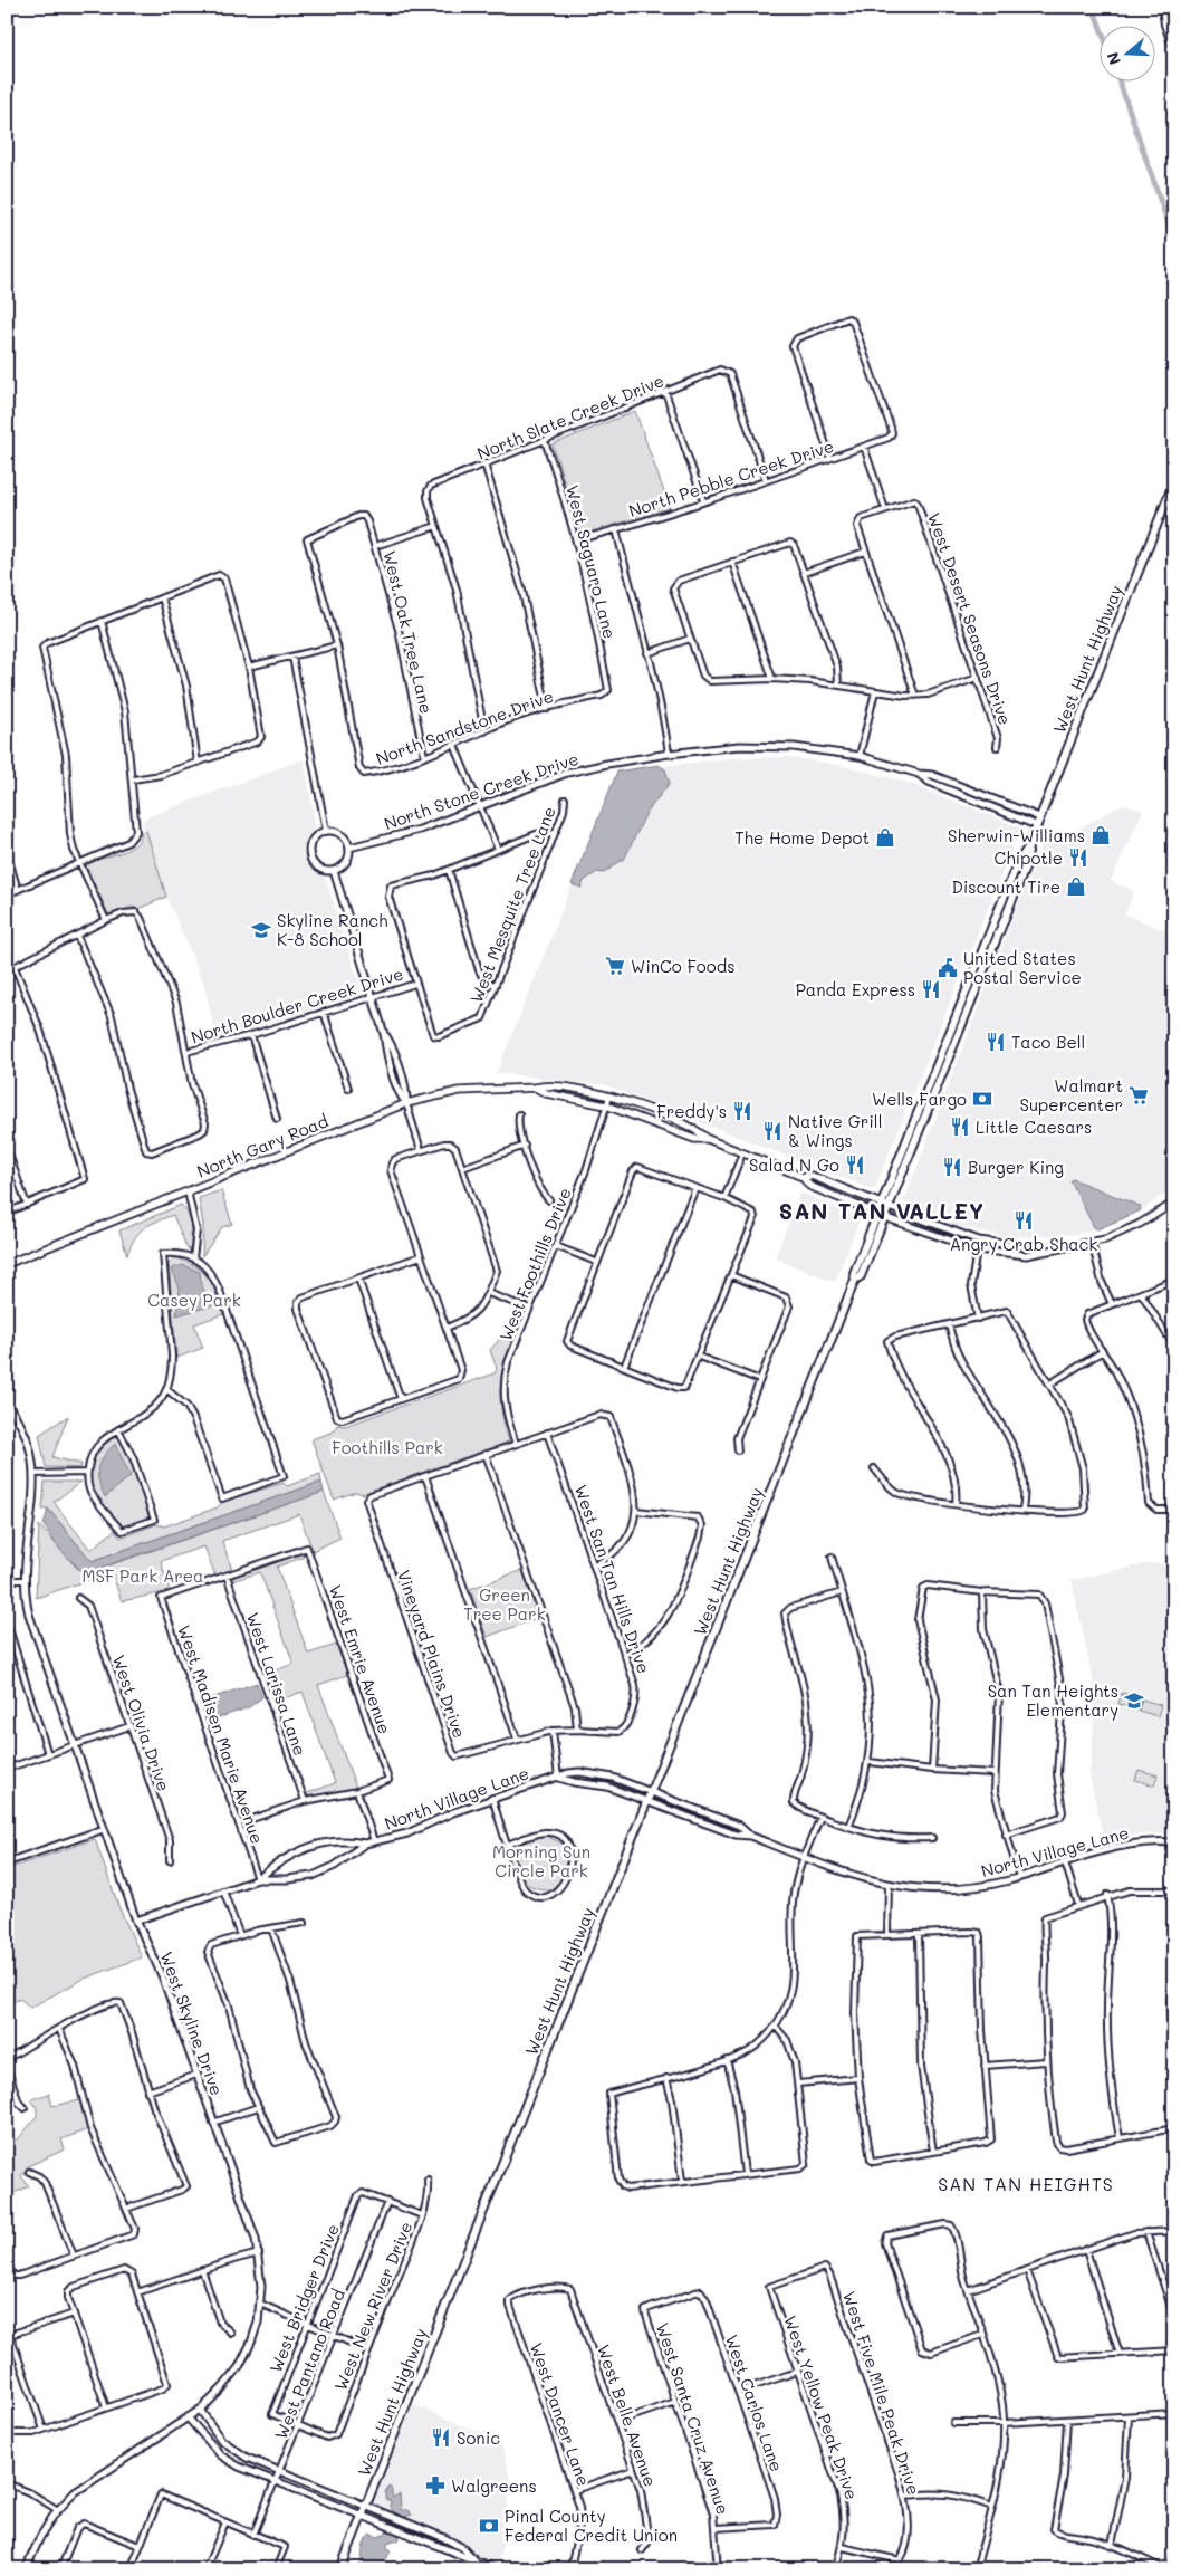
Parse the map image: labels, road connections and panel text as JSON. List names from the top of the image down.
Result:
{
  "streets": {
    "main road": ["West Hunt Highway", "North Gary Road"],
    "street": [
      "North Slate Creek Drive",
      "North Pebble Creek Drive",
      "West Saguaro Lane",
      "West Desert Seasons Drive",
      "West Oak Tree Lane",
      "North Sandstone Drive",
      "North Stone Creek Drive",
      "West Mesquite Tree Lane",
      "North Boulder Creek Drive",
      "West Foothills Drive",
      "West San Tan Hills Drive",
      "Vineyard Plains Drive",
      "West Emrie Avenue",
      "West Larissa Lane",
      "West Olivia Drive",
      "West Madisen Marie Avenue",
      "North Village Lane",
      "West Skyline Drive",
      "West Bridger Drive",
      "West New River Drive",
      "West Pantano Road",
      "West Five Mile Peak Drive",
      "West Carlos Lane",
      "West Yellow Peak Drive",
      "West Dancer Lane",
      "West Belle Avenue",
      "West Santa Cruz Avenue"
    ]
  },
  "crossings": [
    ["North Slate Creek Drive", "North Pebble Creek Drive"],
    ["North Slate Creek Drive", "West Saguaro Lane"],
    ["North Pebble Creek Drive", "West Saguaro Lane"],
    ["West Saguaro Lane", "North Sandstone Drive"],
    ["West Oak Tree Lane", "North Sandstone Drive"],
    ["West Hunt Highway", "North Stone Creek Drive"],
    ["West Hunt Highway", "North Gary Road"],
    ["West Hunt Highway", "North Village Lane"],
    ["West Mesquite Tree Lane", "North Boulder Creek Drive"],
    ["North Gary Road", "West Foothills Drive"],
    ["West Emrie Avenue", "West Larissa Lane"],
    ["West Emrie Avenue", "West Madisen Marie Avenue"],
    ["West Larissa Lane", "West Madisen Marie Avenue"],
    ["West Madisen Marie Avenue", "North Village Lane"],
    ["North Village Lane", "West Skyline Drive"],
    ["West Bridger Drive", "West New River Drive"],
    ["West Bridger Drive", "West Pantano Road"],
    ["West New River Drive", "West Pantano Road"],
    ["West Five Mile Peak Drive", "West Yellow Peak Drive"],
    ["West Carlos Lane", "West Santa Cruz Avenue"],
    ["West Dancer Lane", "West Belle Avenue"]
  ],
  "districts": ["SAN TAN VALLEY", "SAN TAN HEIGHTS"],
  "parks": [
    "Casey Park",
    "Foothills Park",
    "MSF Park Area",
    "Green Tree Park",
    "Morning Sun Circle Park"
  ],
  "places": {
    "shop": ["Sherwin-Williams", "The Home Depot", "Discount Tire"],
    "restaurant": [
      "Chipotle",
      "Panda Express",
      "Taco Bell",
      "Freddy's",
      "Little Caesars",
      "Native Grill & Wings",
      "Salad N Go",
      "Burger King",
      "Angry Crab Shack",
      "Sonic"
    ],
    "school or university": ["Skyline Ranch K-8 School", "San Tan Heights Elementary"],
    "supermarket": ["WinCo Foods", "Walmart Supercenter"],
    "public building": ["United States Postal Service"],
    "bank": ["Wells Fargo", "Pinal County Federal Credit Union"],
    "pharmacy": ["Walgreens"]
  },
  "north": "left"
}
